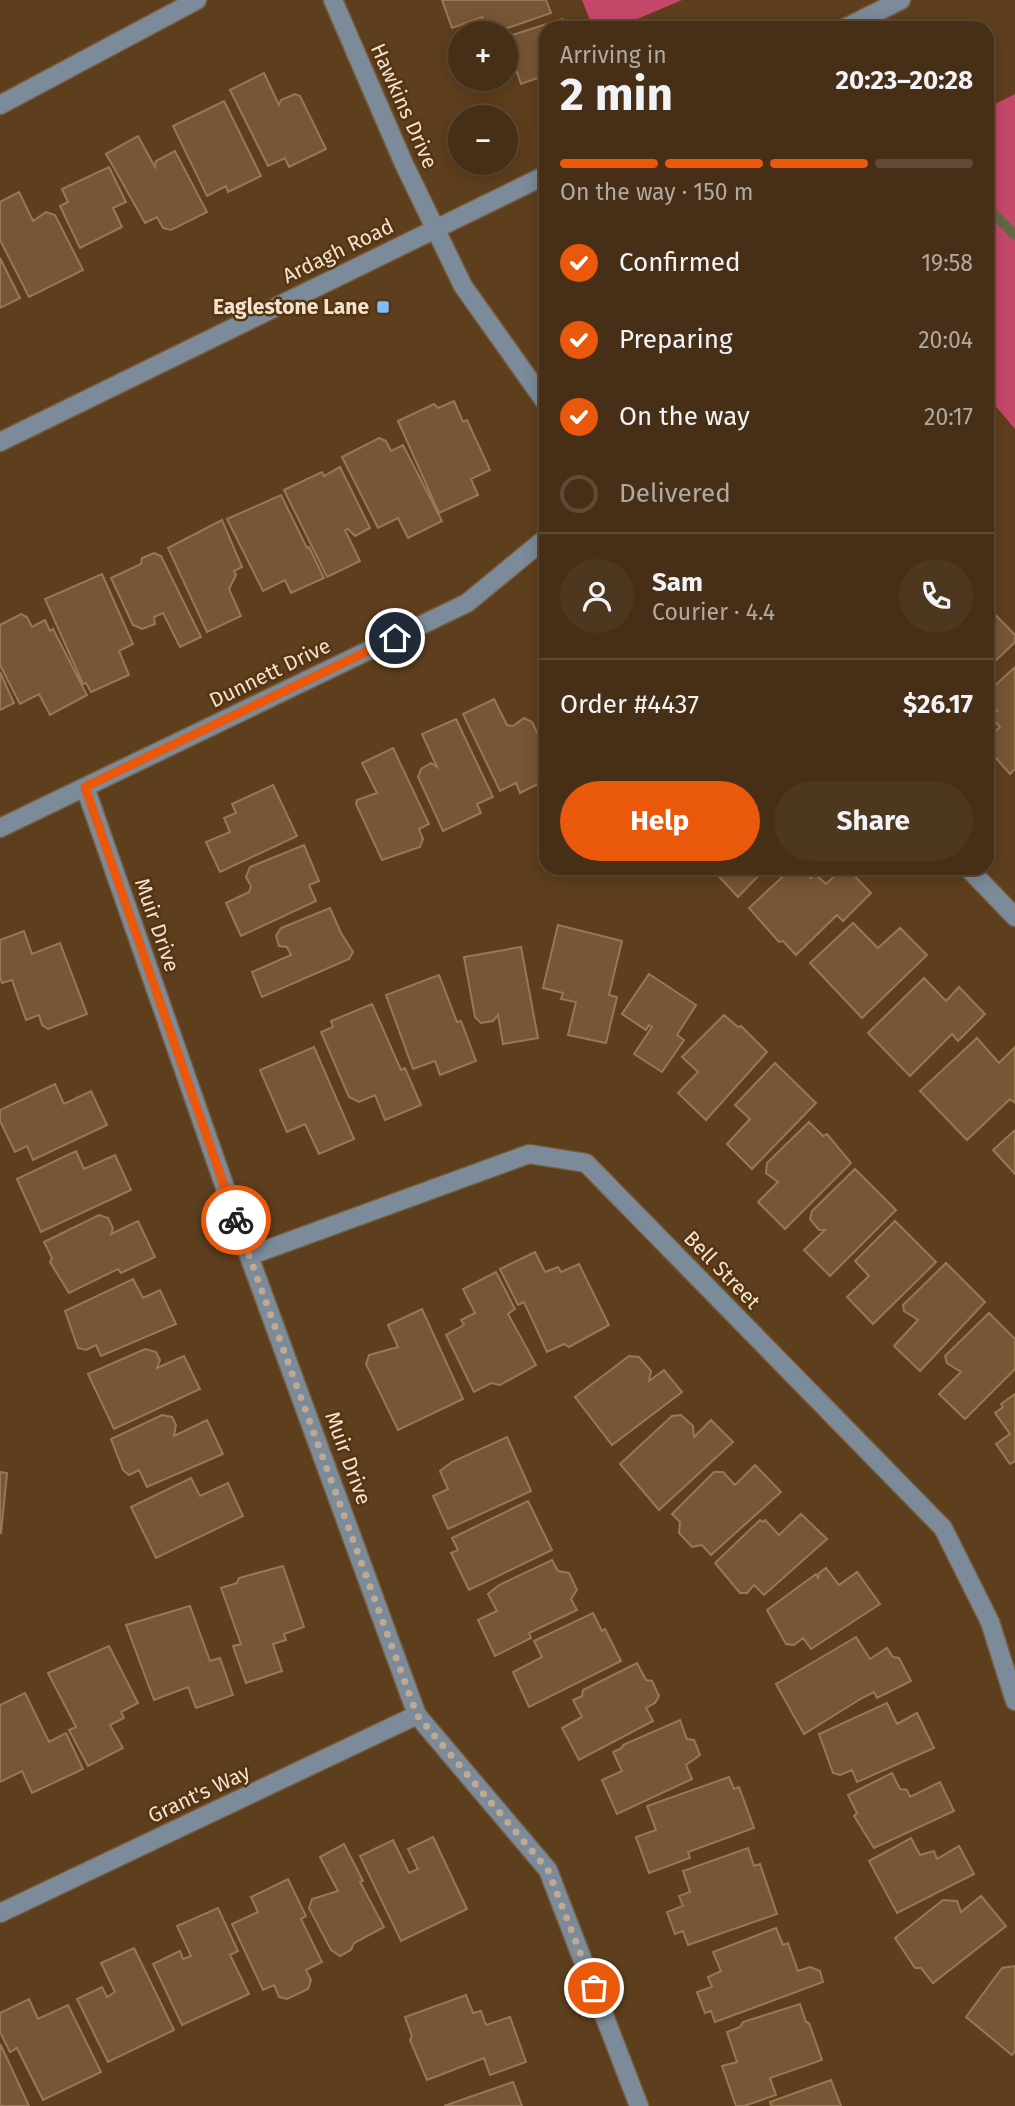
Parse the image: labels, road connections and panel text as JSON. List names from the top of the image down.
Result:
{
  "streets": {
    "street": [
      "Hawkins Drive",
      "Ardagh Road",
      "Dunnett Drive",
      "Muir Drive",
      "Bell Street",
      "Grant's Way"
    ]
  },
  "crossings": [
    ["Hawkins Drive", "Ardagh Road"],
    ["Dunnett Drive", "Muir Drive"],
    ["Muir Drive", "Bell Street"],
    ["Muir Drive", "Grant's Way"]
  ],
  "places": {
    "transit": ["Eaglestone Lane"]
  },
  "page": {
    "map_buttons": ["+", "−"],
    "heading": ["2 min", "Arriving in", "20:23–20:28"],
    "panel": [
      "Sam",
      "Courier · 4.4",
      "Order #4437",
      "$26.17"
    ],
    "bar": "On the way · 150 m",
    "list": [
      ["Confirmed", "19:58"],
      ["Preparing", "20:04"],
      ["On the way", "20:17"],
      "Delivered"
    ],
    "buttons": ["Help", "Share"]
  }
}
